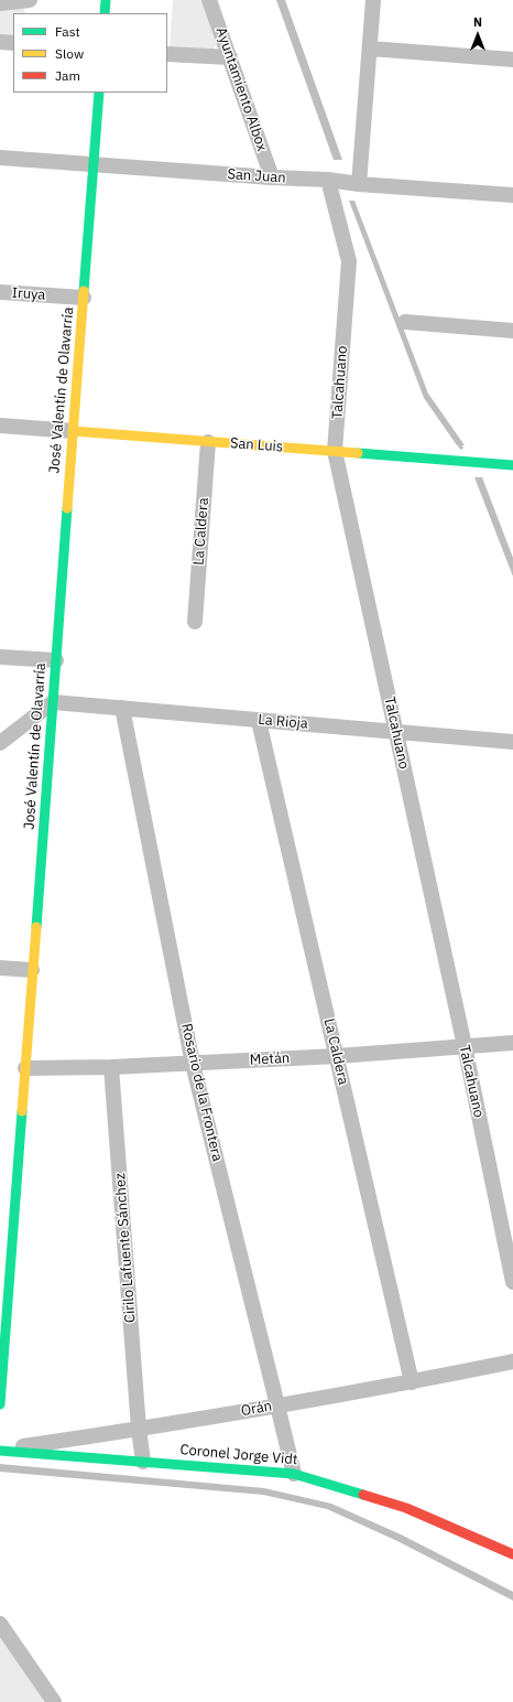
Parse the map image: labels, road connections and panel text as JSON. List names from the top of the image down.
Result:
{
  "streets": {
    "street": [
      "Ayuntamiento Albox",
      "San Juan",
      "Iruya",
      "Talcahuano",
      "José Valentín de Olavarría",
      "San Luis",
      "La Caldera",
      "La Rioja",
      "Metán",
      "Rosario de la Frontera",
      "Cirilo Lafuente Sánchez",
      "Orán",
      "Coronel Jorge Vidt"
    ]
  },
  "crossings": [
    ["Ayuntamiento Albox", "San Juan"],
    ["San Juan", "Talcahuano"],
    ["San Juan", "José Valentín de Olavarría"],
    ["Iruya", "José Valentín de Olavarría"],
    ["Talcahuano", "San Luis"],
    ["Talcahuano", "La Rioja"],
    ["Talcahuano", "Metán"],
    ["José Valentín de Olavarría", "San Luis"],
    ["José Valentín de Olavarría", "La Rioja"],
    ["José Valentín de Olavarría", "Metán"],
    ["San Luis", "La Caldera"],
    ["La Caldera", "La Rioja"],
    ["La Caldera", "Metán"],
    ["La Caldera", "Orán"],
    ["La Rioja", "Rosario de la Frontera"],
    ["Metán", "Rosario de la Frontera"],
    ["Metán", "Cirilo Lafuente Sánchez"],
    ["Rosario de la Frontera", "Orán"],
    ["Rosario de la Frontera", "Coronel Jorge Vidt"],
    ["Cirilo Lafuente Sánchez", "Orán"],
    ["Cirilo Lafuente Sánchez", "Coronel Jorge Vidt"],
    ["Orán", "Coronel Jorge Vidt"]
  ],
  "legend": ["Fast", "Slow", "Jam"],
  "north": "top"
}
